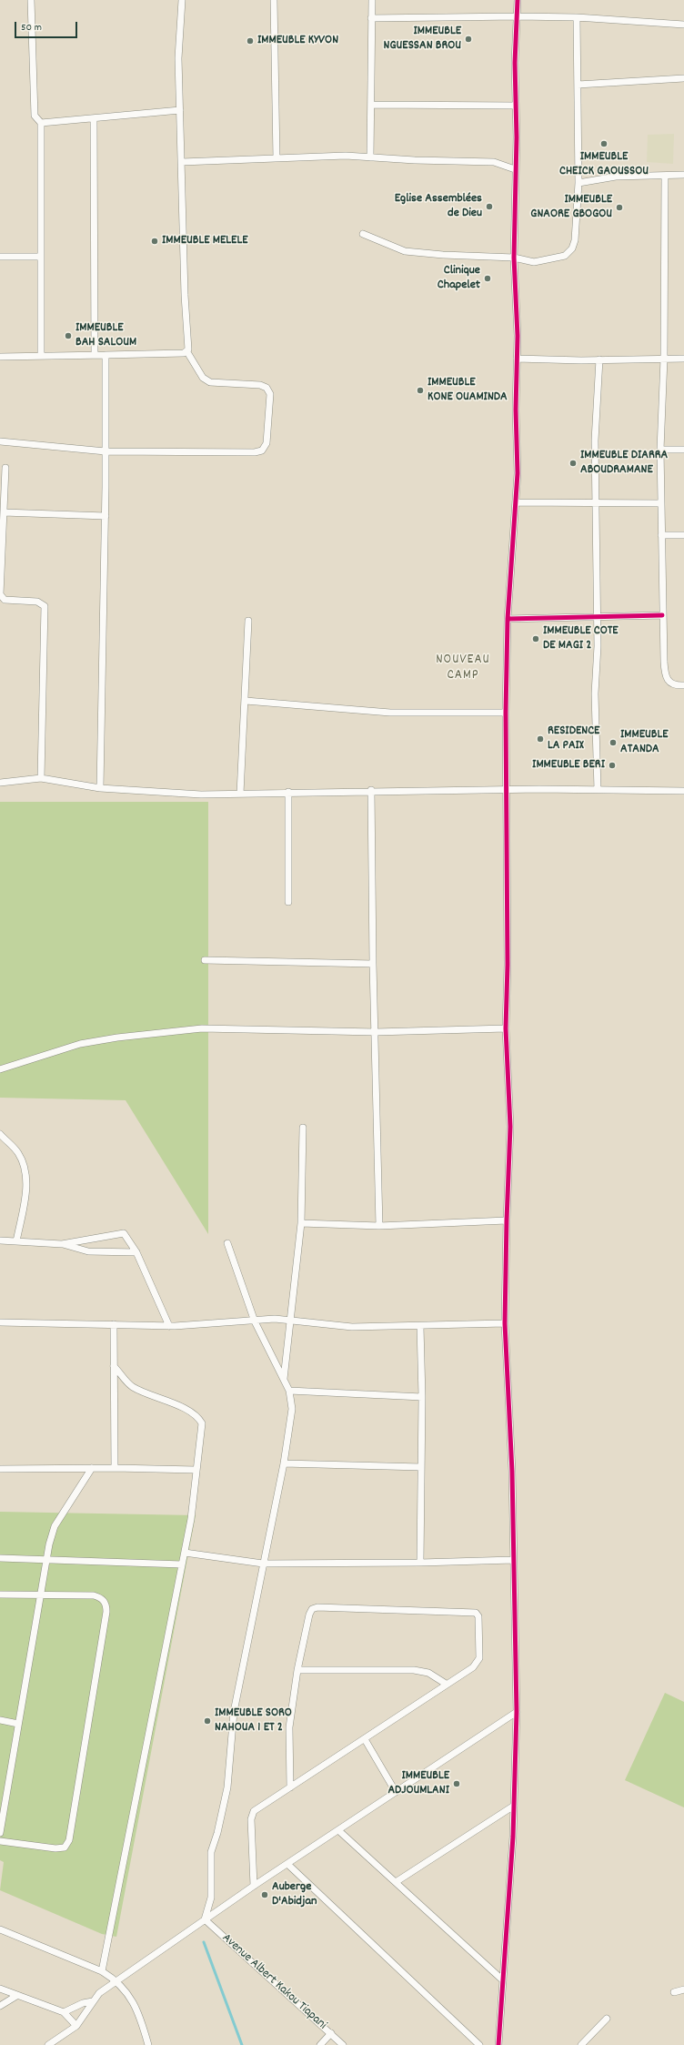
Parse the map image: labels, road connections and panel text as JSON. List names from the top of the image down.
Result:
{
  "streets": {
    "street": ["Avenue Albert Kakou Tiapani"]
  },
  "districts": ["NOUVEAU CAMP"],
  "places": [
    "IMMEUBLE NGUESSAN BROU",
    "IMMEUBLE KYVON",
    "IMMEUBLE CHEICK GAOUSSOU",
    "Eglise Assemblées de Dieu",
    "IMMEUBLE GNAORE GBOGOU",
    "IMMEUBLE MELELE",
    "Clinique Chapelet",
    "IMMEUBLE BAH SALOUM",
    "IMMEUBLE KONE OUAMINDA",
    "IMMEUBLE DIARRA ABOUDRAMANE",
    "IMMEUBLE COTE DE MAGI 2",
    "RESIDENCE LA PAIX",
    "IMMEUBLE ATANDA",
    "IMMEUBLE BERI",
    "IMMEUBLE SORO NAHOUA 1 ET 2",
    "IMMEUBLE ADJOUMLANI",
    "Auberge D'Abidjan"
  ],
  "scale_bar": "50 m"
}
